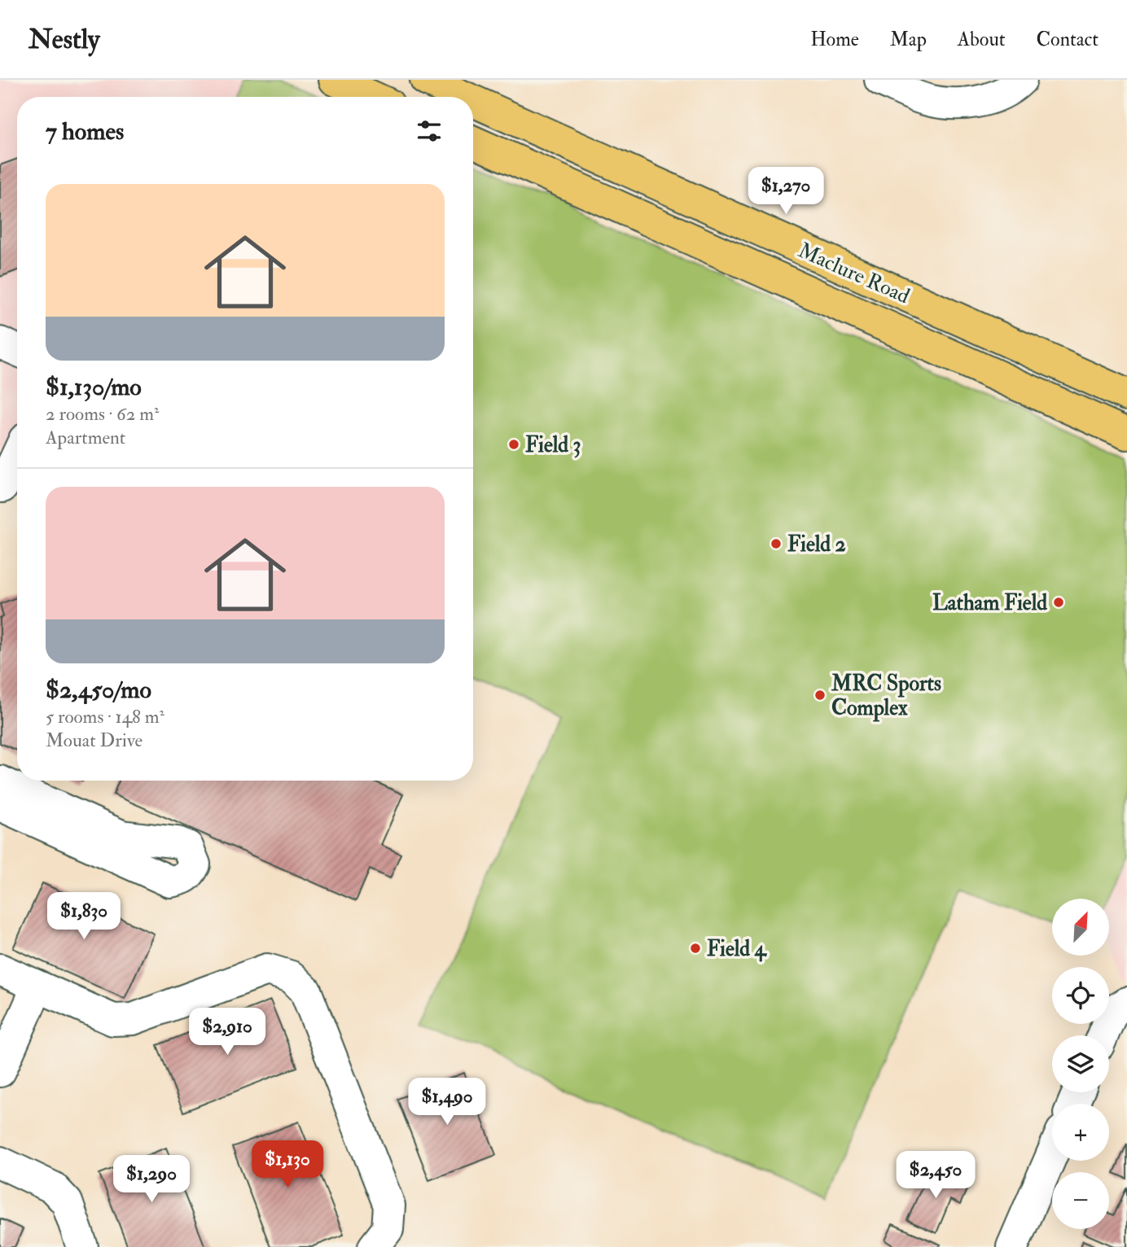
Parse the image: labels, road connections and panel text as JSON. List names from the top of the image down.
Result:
{
  "streets": {
    "main road": ["Maclure Road"]
  },
  "places": [
    "Field 3",
    "Field 2",
    "Latham Field",
    "MRC Sports Complex",
    "Field 4"
  ],
  "north": "top right",
  "page": {
    "header": "Nestly",
    "nav": [
      "Home",
      "Map",
      "About",
      "Contact"
    ],
    "heading": "7 homes",
    "list": [
      {
        "name": "$1,130/mo",
        "note": "2 rooms · 62 m² · Apartment"
      },
      {
        "name": "$2,450/mo",
        "note": "5 rooms · 148 m² · Mouat Drive"
      }
    ],
    "price": [
      "$1,270",
      "$1,830",
      "$2,910",
      "$1,490",
      "$1,130",
      "$2,450",
      "$1,290"
    ],
    "map_buttons": ["+", "−"]
  }
}
